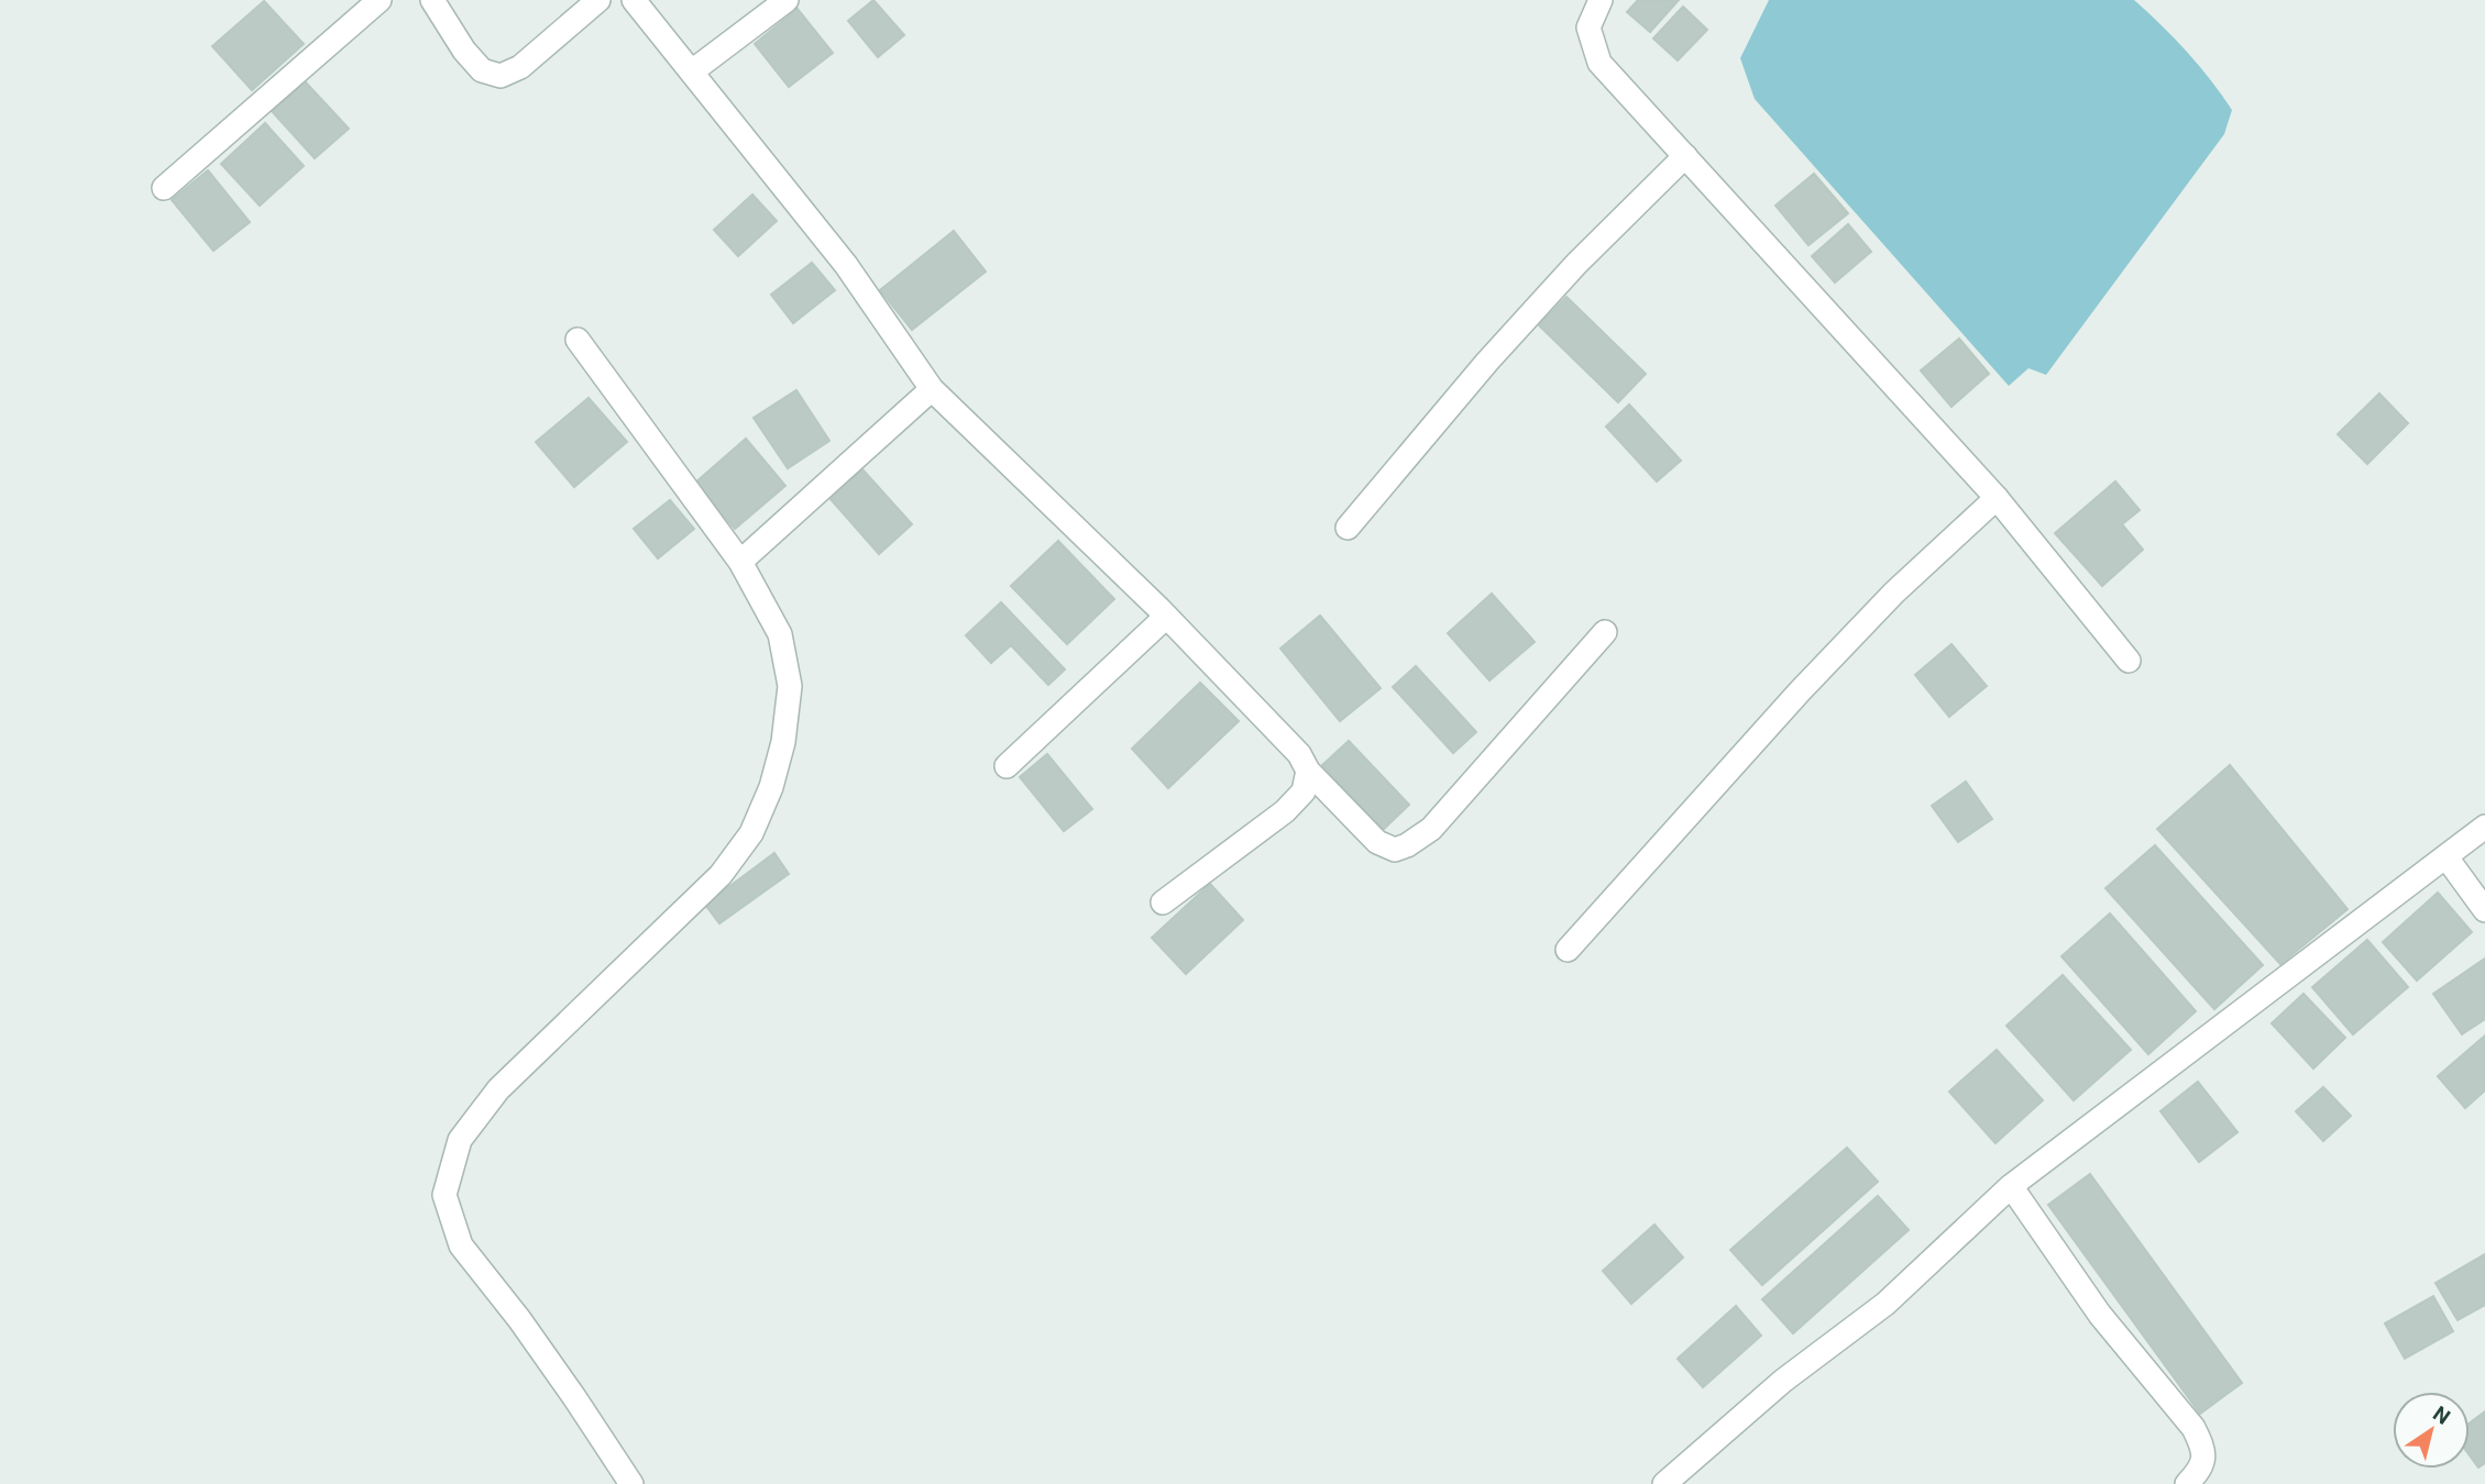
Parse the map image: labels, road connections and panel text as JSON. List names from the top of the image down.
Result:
{
  "north": "top right"
}
